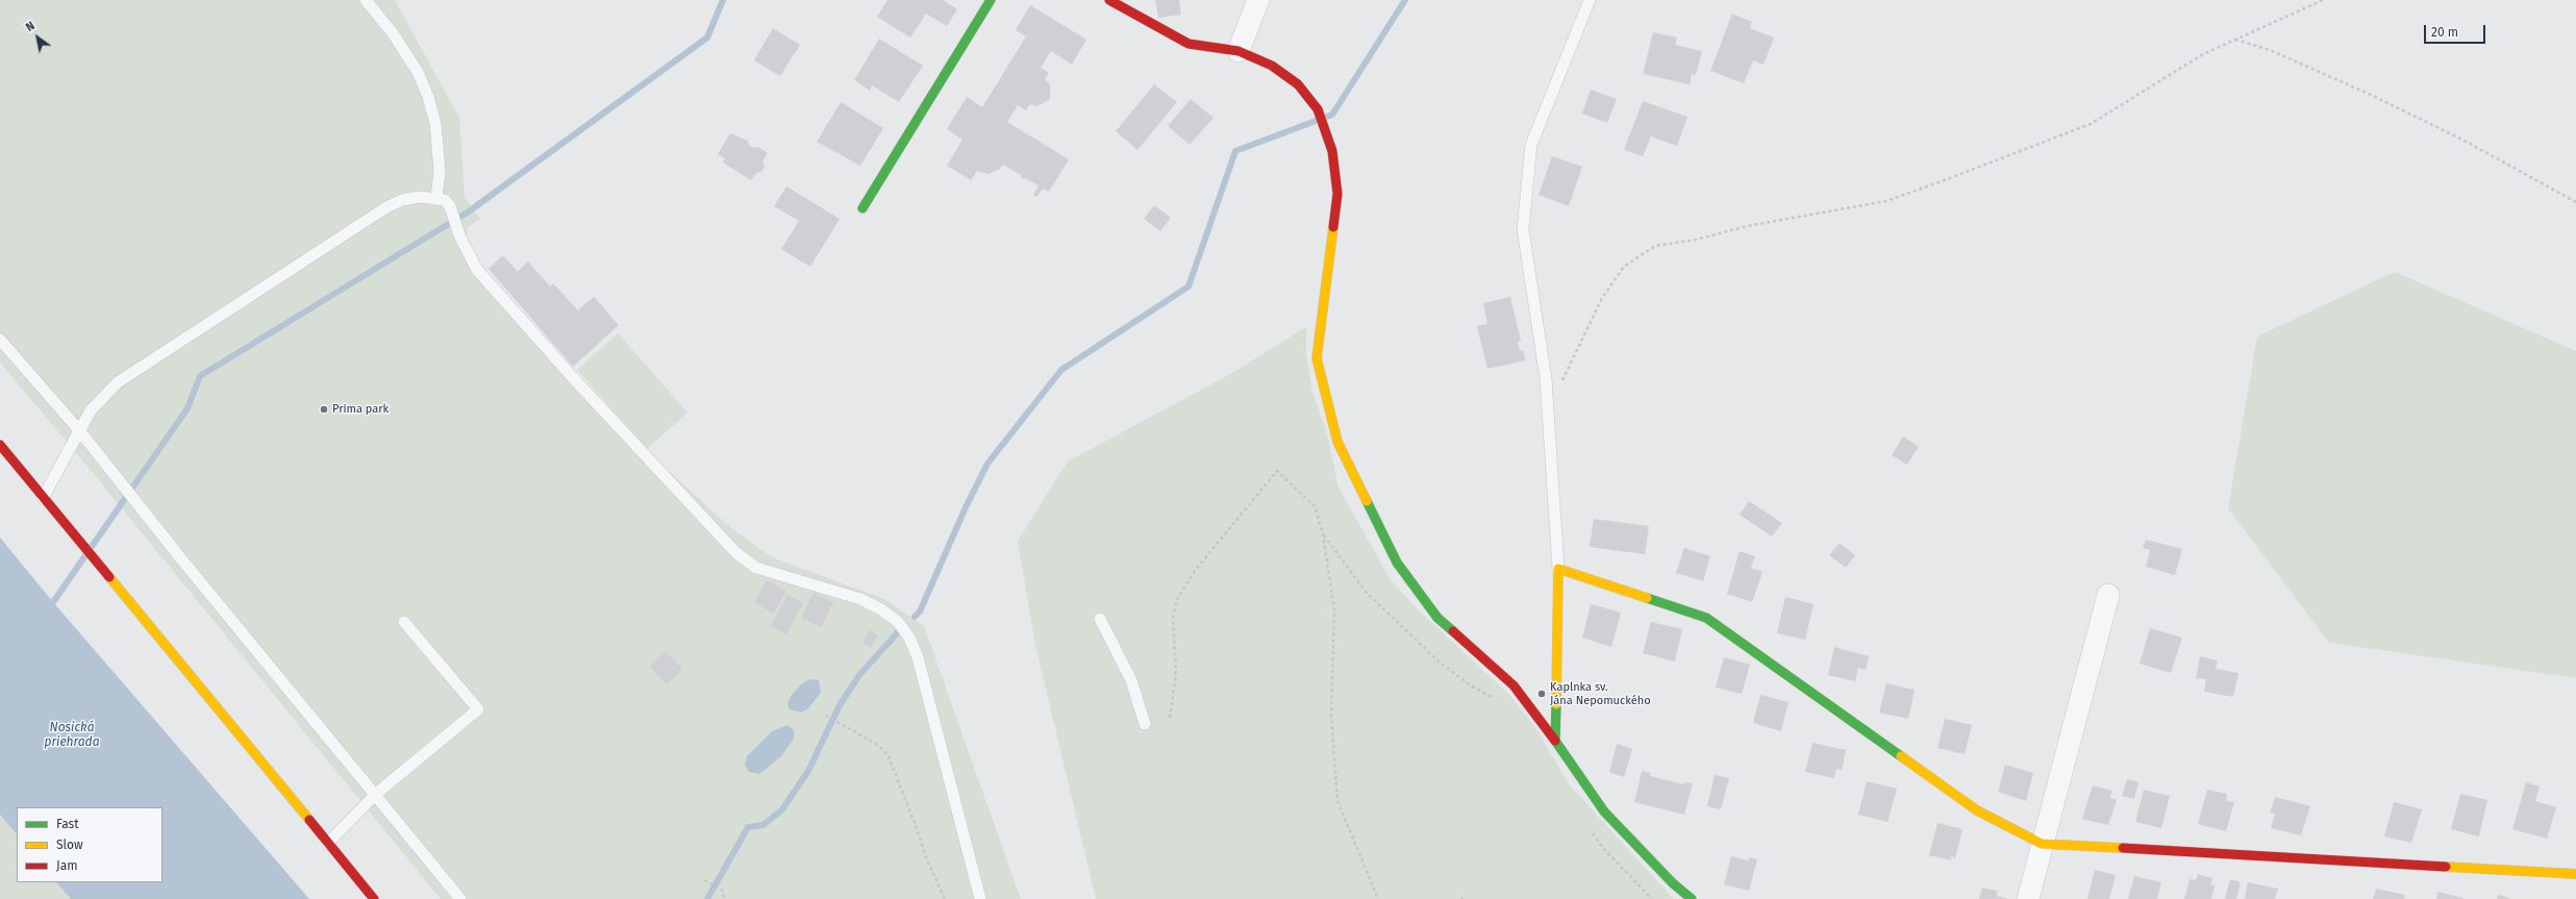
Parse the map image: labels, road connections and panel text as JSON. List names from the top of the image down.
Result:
{
  "water": ["Nosická priehrada"],
  "places": ["Prima park", "Kaplnka sv. Jána Nepomuckého"],
  "legend": ["Fast", "Slow", "Jam"],
  "scale_bar": "20 m",
  "north": "top left"
}
